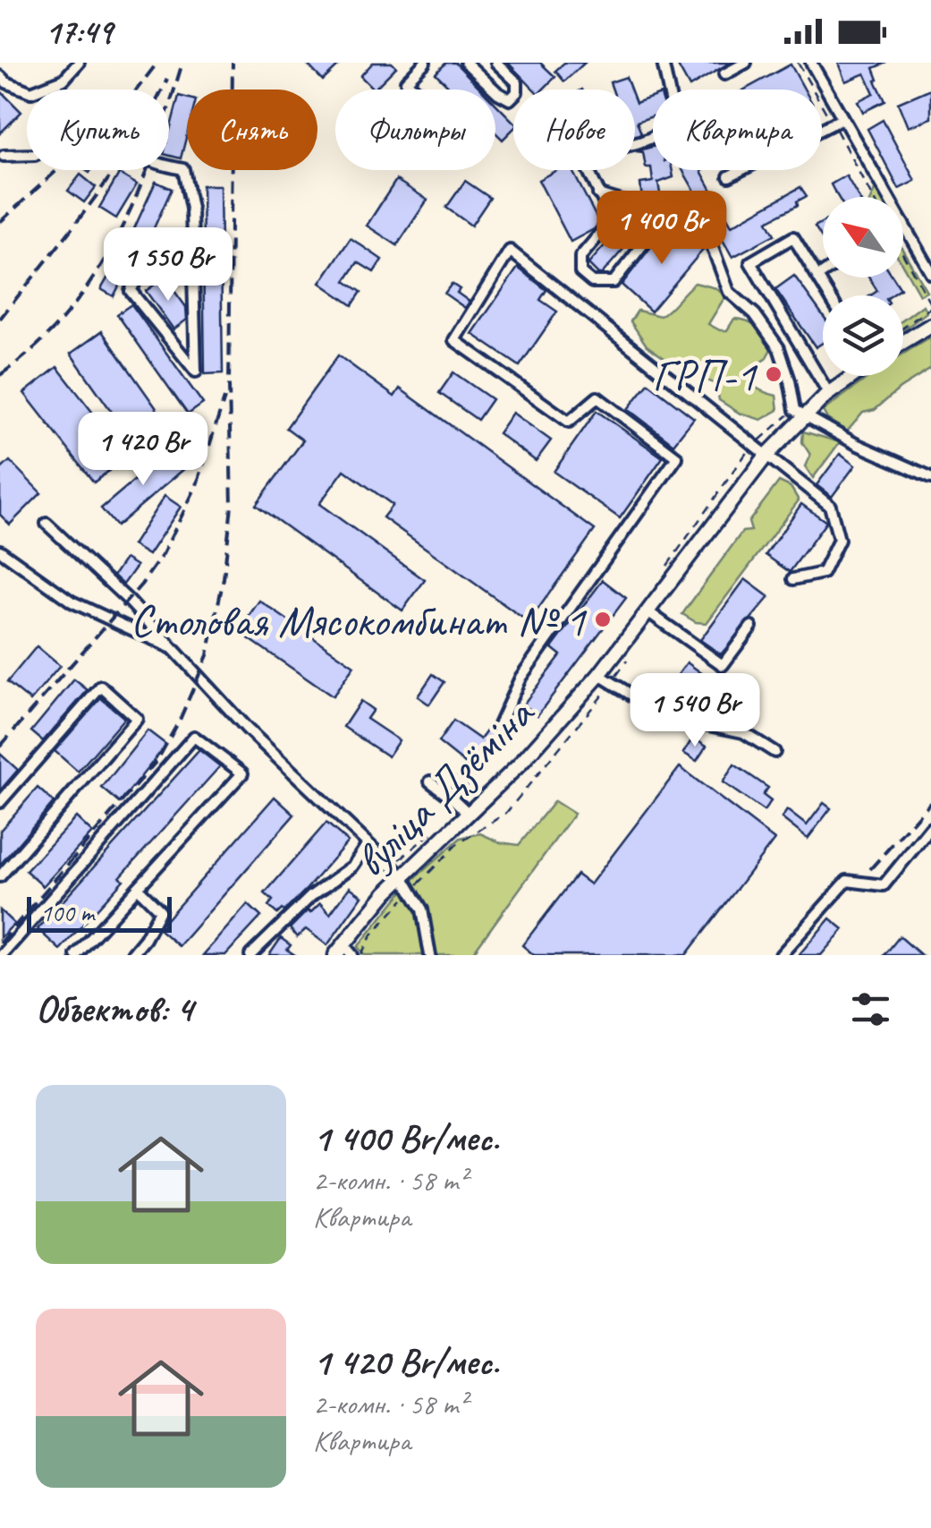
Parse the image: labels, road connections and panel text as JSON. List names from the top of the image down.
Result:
{
  "streets": {
    "main road": ["вуліца Дзёміна"]
  },
  "places": ["ГРП-1", "Столовая Мясокомбинат № 1"],
  "scale_bar": "100 m",
  "north": "top left",
  "page": {
    "status": "17:49",
    "chip": [
      "Купить",
      "Снять",
      "Фильтры",
      "Новое",
      "Квартира"
    ],
    "price": [
      "1 400 Br",
      "1 550 Br",
      "1 420 Br",
      "1 540 Br"
    ],
    "scale": "100 m",
    "heading": "Объектов: 4",
    "list": [
      {
        "name": "1 400 Br/мес.",
        "note": "2-комн. · 58 m² · Квартира"
      },
      {
        "name": "1 420 Br/мес.",
        "note": "2-комн. · 58 m² · Квартира"
      }
    ]
  }
}
